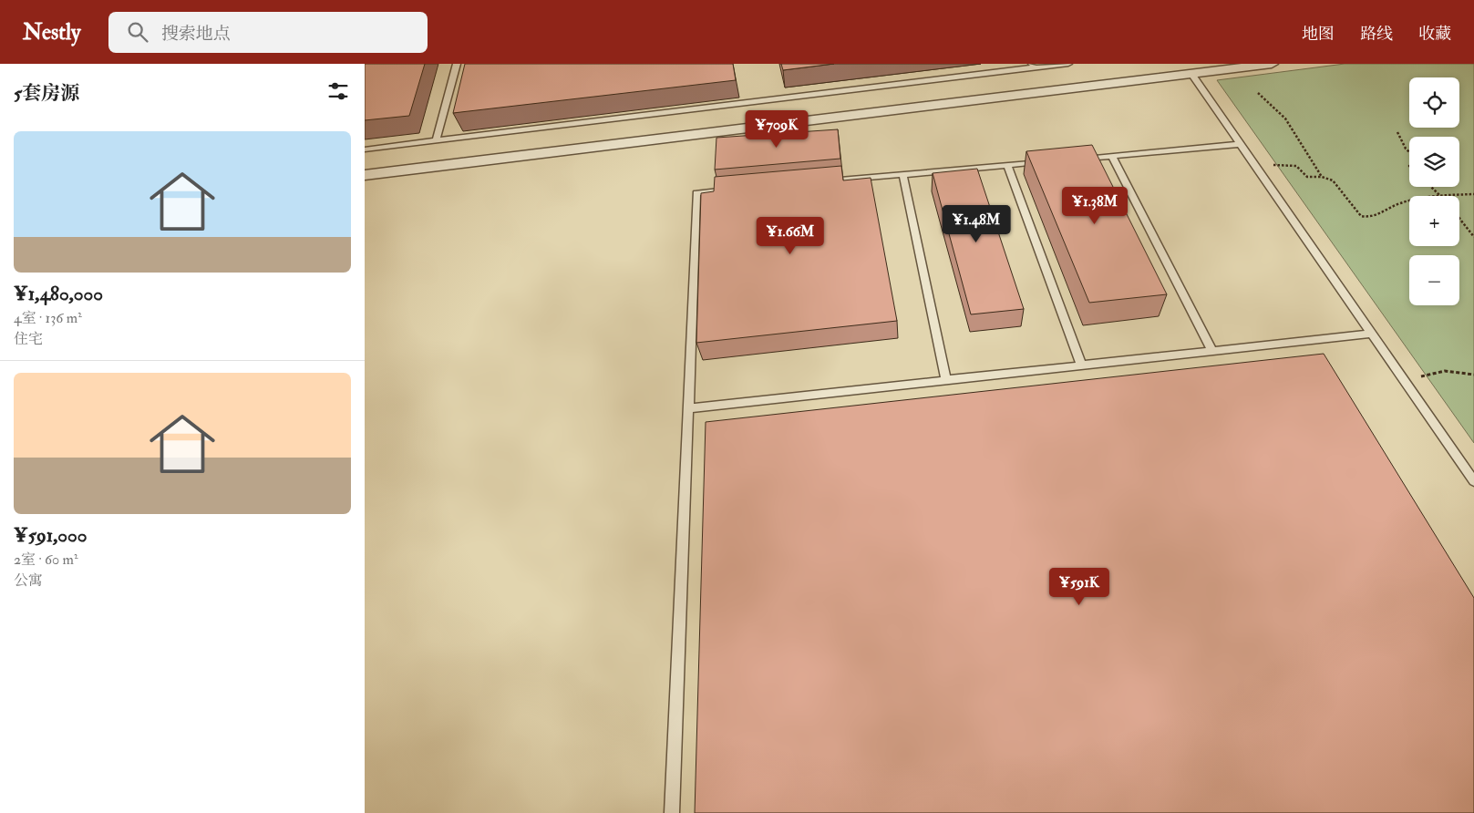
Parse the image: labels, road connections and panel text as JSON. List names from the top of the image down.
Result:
{
  "page": {
    "header": "Nestly",
    "search": "搜索地点",
    "nav": ["地图", "路线", "收藏"],
    "heading": "5套房源",
    "map_buttons": ["+", "−"],
    "price": [
      "¥709K",
      "¥1.38M",
      "¥1.48M",
      "¥1.66M",
      "¥591K"
    ],
    "list": [
      {
        "name": "¥1,480,000",
        "note": "4室 · 136 m² · 住宅"
      },
      {
        "name": "¥591,000",
        "note": "2室 · 60 m² · 公寓"
      }
    ]
  }
}
